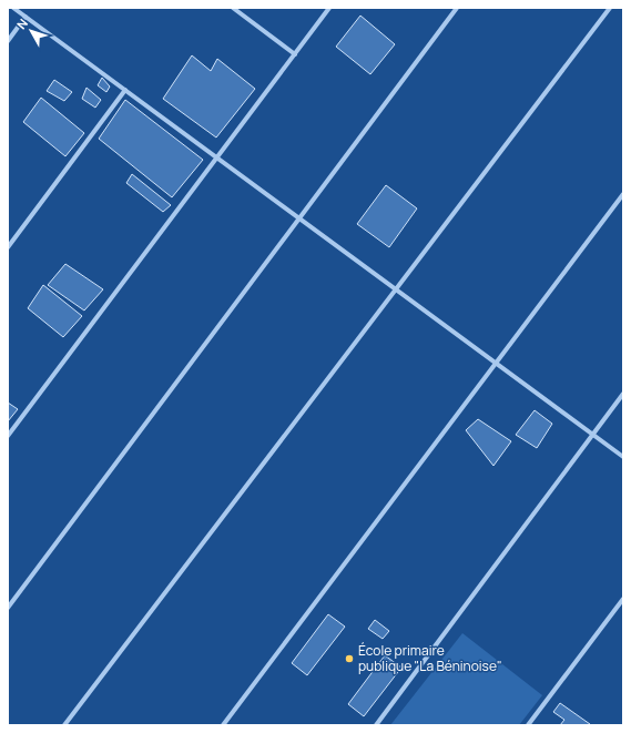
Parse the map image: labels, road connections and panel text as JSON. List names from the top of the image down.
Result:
{
  "places": ["École primaire publique \"La Béninoise\""],
  "north": "top left"
}
